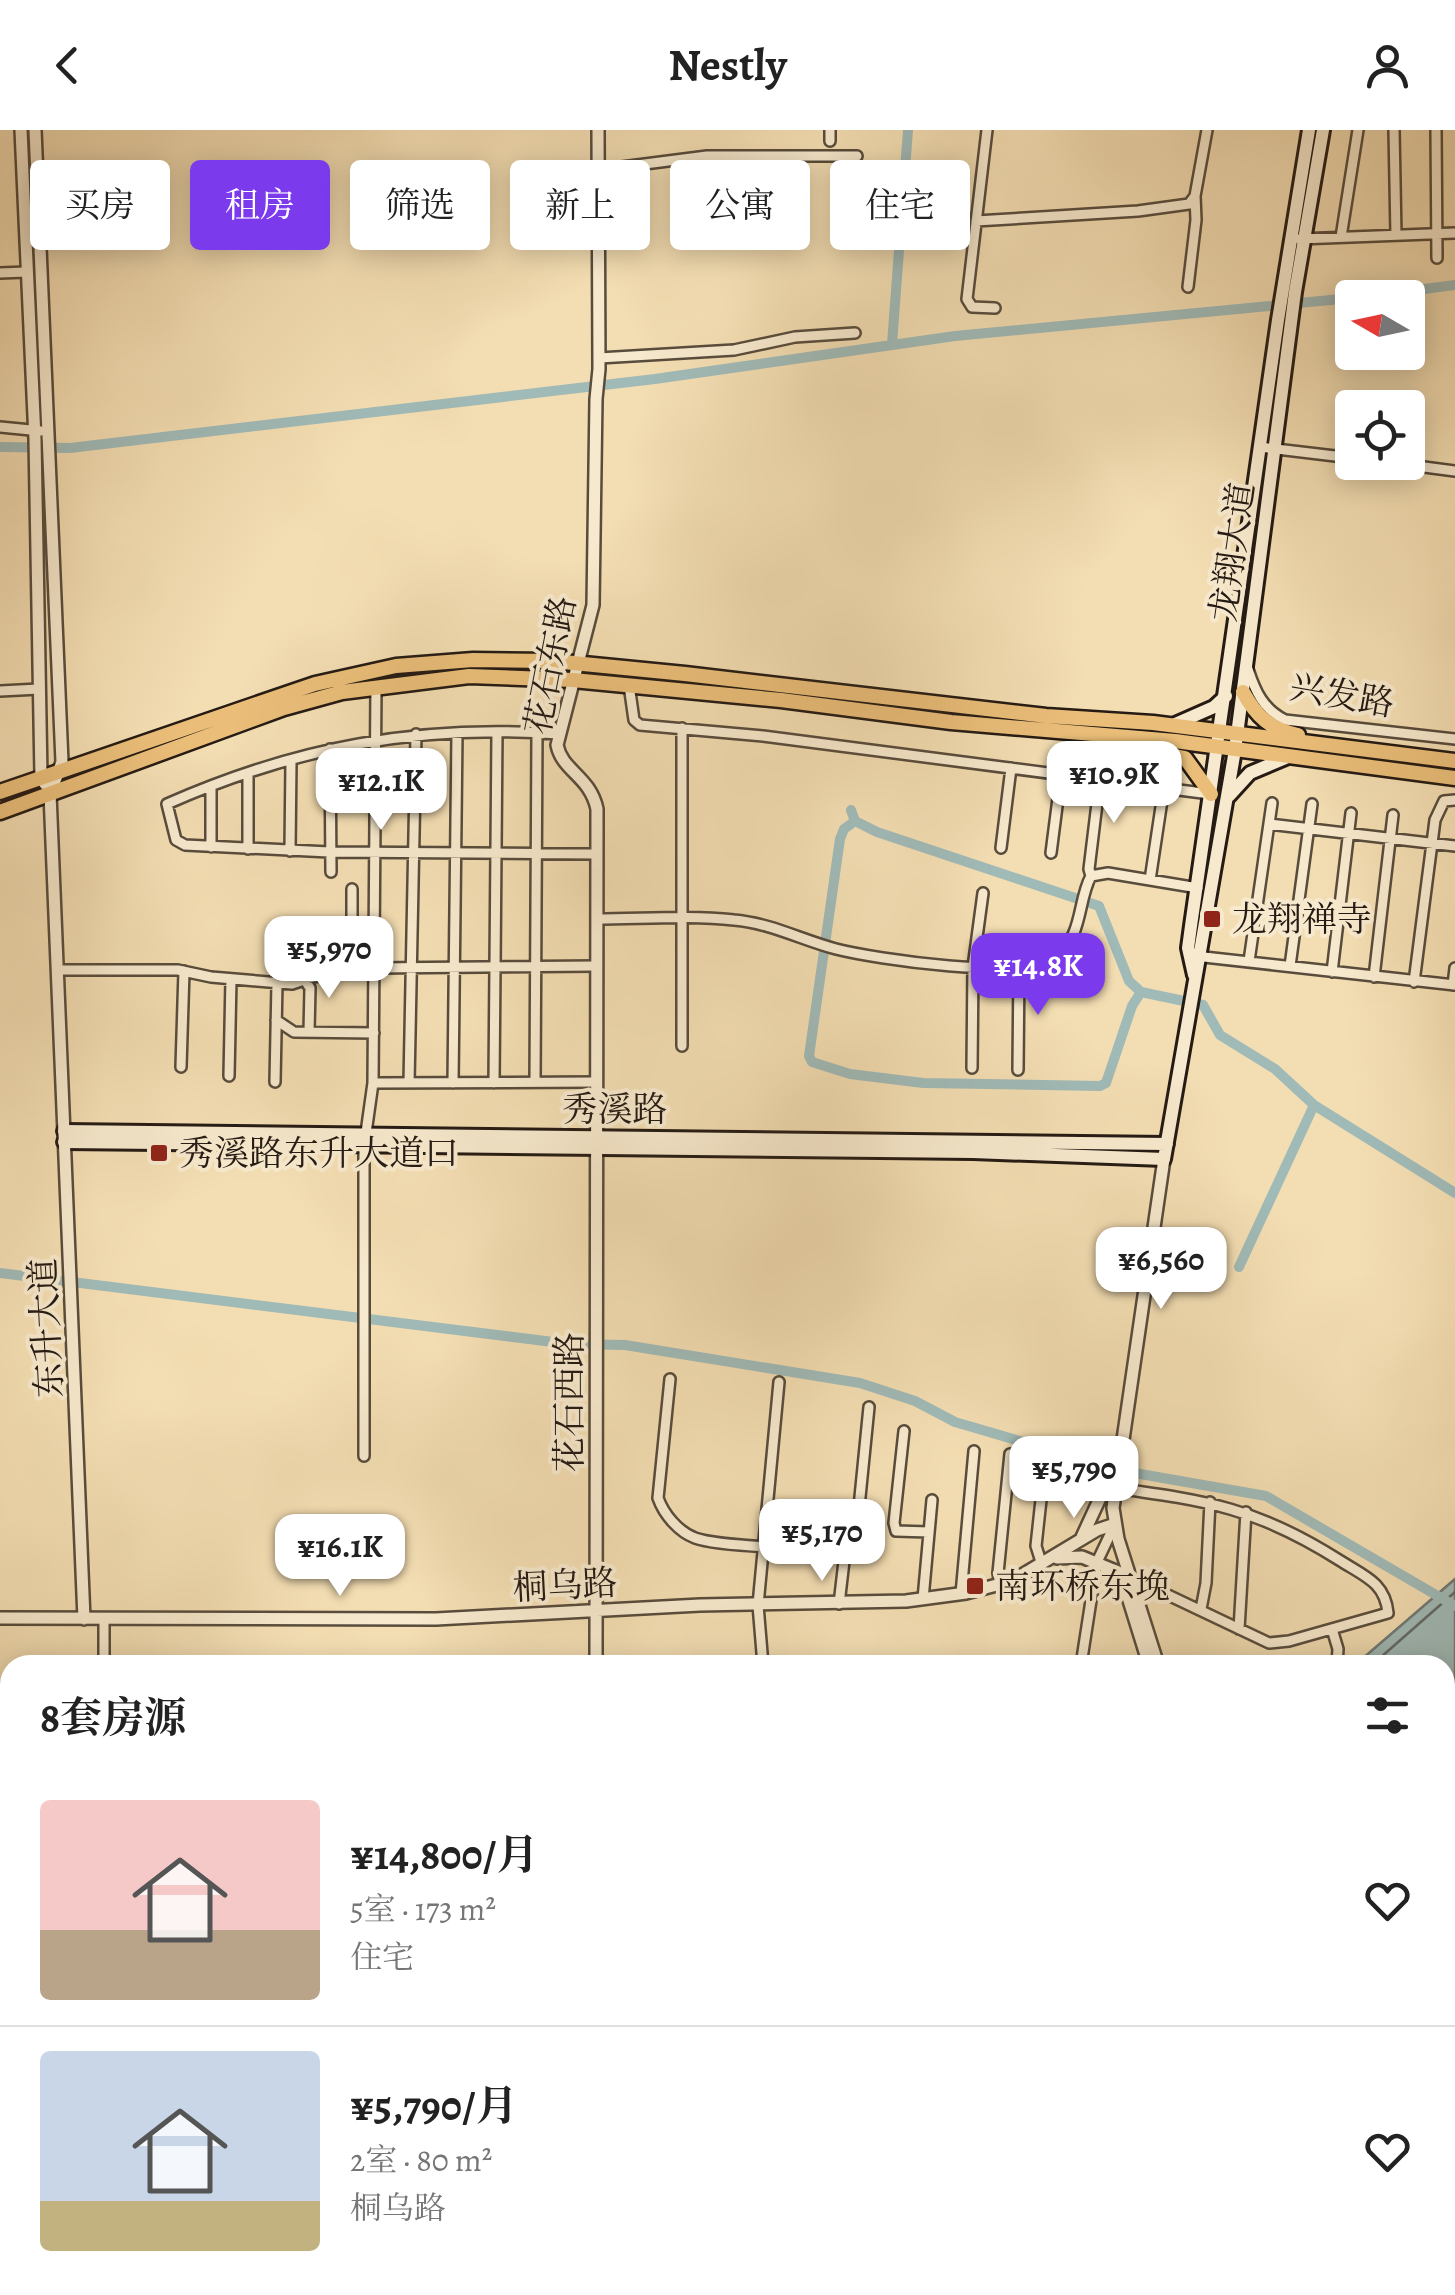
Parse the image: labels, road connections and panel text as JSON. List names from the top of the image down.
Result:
{
  "streets": {
    "main road": ["龙翔大道", "秀溪路"],
    "street": [
      "花石东路",
      "兴发路",
      "东升大道",
      "花石西路",
      "桐乌路"
    ]
  },
  "crossings": [
    ["龙翔大道", "兴发路"],
    ["龙翔大道", "秀溪路"],
    ["龙翔大道", "桐乌路"],
    ["花石东路", "秀溪路"],
    ["花石东路", "花石西路"],
    ["秀溪路", "东升大道"],
    ["秀溪路", "花石西路"],
    ["东升大道", "桐乌路"],
    ["花石西路", "桐乌路"]
  ],
  "places": {
    "transit": ["龙翔禅寺", "秀溪路东升大道口", "南环桥东堍"]
  },
  "north": "left",
  "page": {
    "header": "Nestly",
    "chip": [
      "买房",
      "租房",
      "筛选",
      "新上",
      "公寓",
      "住宅"
    ],
    "price": [
      "¥10.9K",
      "¥12.1K",
      "¥5,970",
      "¥14.8K",
      "¥6,560",
      "¥5,790",
      "¥5,170",
      "¥16.1K"
    ],
    "heading": "8套房源",
    "list": [
      {
        "name": "¥14,800/月",
        "note": "5室 · 173 m² · 住宅"
      },
      {
        "name": "¥5,790/月",
        "note": "2室 · 80 m² · 桐乌路"
      }
    ]
  }
}
